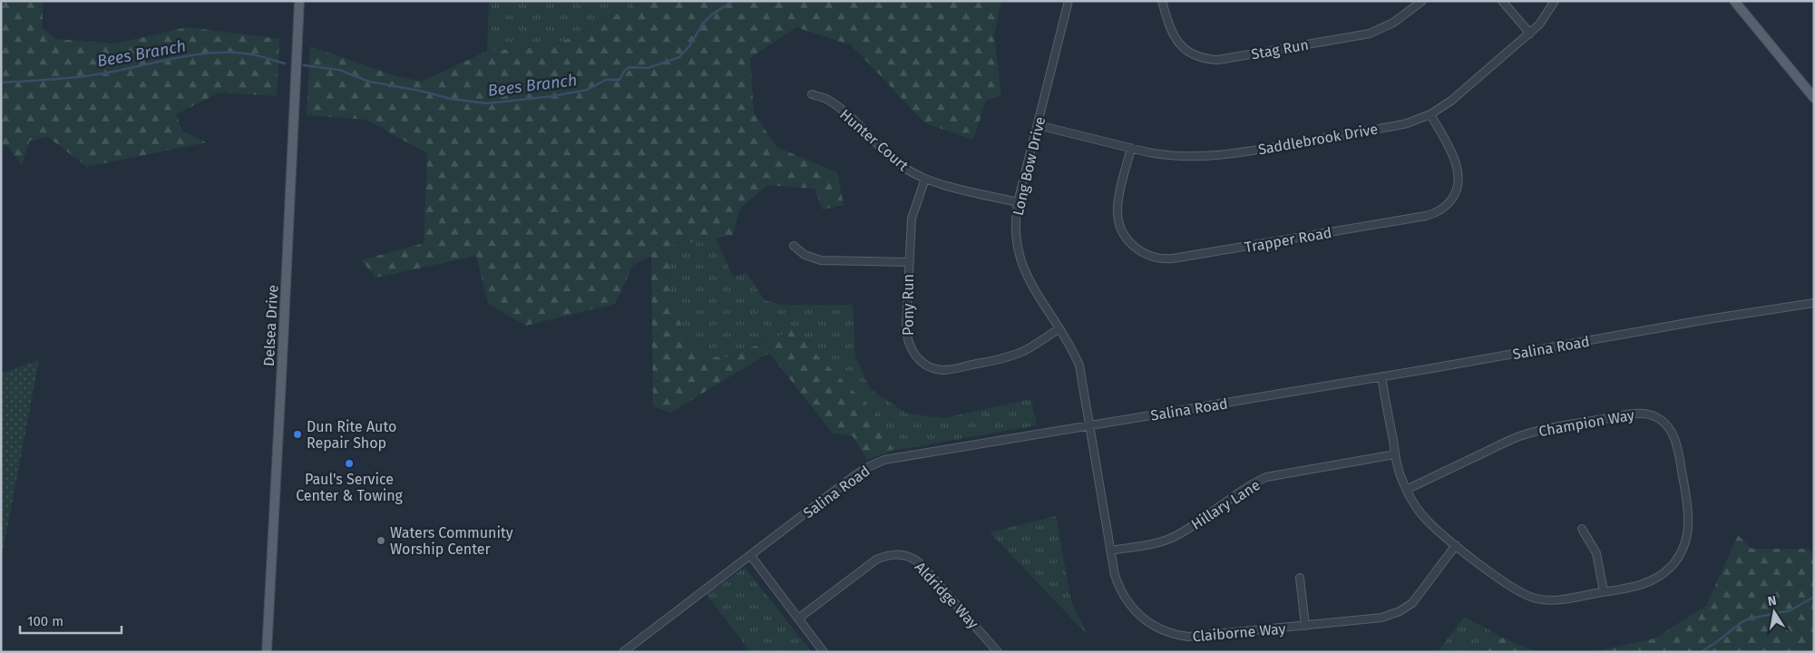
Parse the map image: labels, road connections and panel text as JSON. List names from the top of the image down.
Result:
{
  "streets": {
    "main road": ["Delsea Drive"],
    "street": [
      "Stag Run",
      "Saddlebrook Drive",
      "Hunter Court",
      "Long Bow Drive",
      "Trapper Road",
      "Pony Run",
      "Salina Road",
      "Champion Way",
      "Hillary Lane",
      "Aldridge Way",
      "Claiborne Way"
    ]
  },
  "crossings": [
    ["Saddlebrook Drive", "Long Bow Drive"],
    ["Saddlebrook Drive", "Trapper Road"],
    ["Hunter Court", "Long Bow Drive"],
    ["Hunter Court", "Pony Run"],
    ["Long Bow Drive", "Pony Run"],
    ["Long Bow Drive", "Salina Road"],
    ["Long Bow Drive", "Claiborne Way"],
    ["Salina Road", "Champion Way"],
    ["Salina Road", "Claiborne Way"],
    ["Champion Way", "Hillary Lane"],
    ["Champion Way", "Claiborne Way"],
    ["Hillary Lane", "Claiborne Way"]
  ],
  "water": ["Bees Branch"],
  "places": ["Dun Rite Auto Repair Shop", "Paul's Service Center & Towing", "Waters Community Worship Center"],
  "scale_bar": "100 m",
  "north": "top"
}
